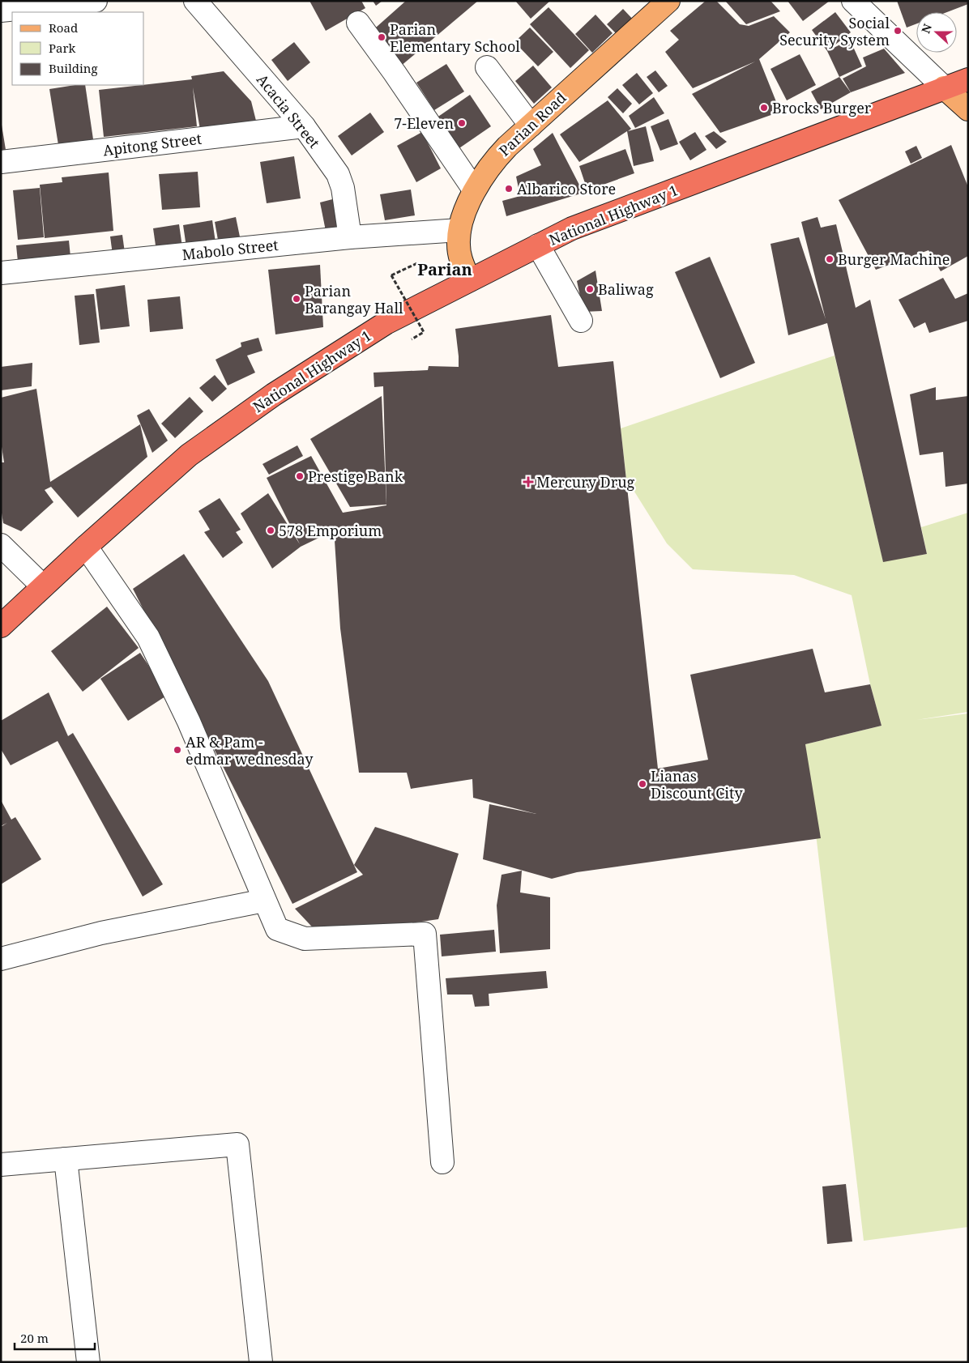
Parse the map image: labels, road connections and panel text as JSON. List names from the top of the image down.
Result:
{
  "streets": {
    "highway": ["National Highway 1"],
    "main road": ["Parian Road"],
    "street": ["Acacia Street", "Apitong Street", "Mabolo Street"]
  },
  "crossings": [
    ["Acacia Street", "Apitong Street"],
    ["Acacia Street", "Mabolo Street"],
    ["Parian Road", "National Highway 1"],
    ["Parian Road", "Mabolo Street"]
  ],
  "districts": ["Parian"],
  "places": {
    "other": [
      "Social Security System",
      "Parian Elementary School",
      "Brocks Burger",
      "7-Eleven",
      "Albarico Store",
      "Burger Machine",
      "Baliwag",
      "Parian Barangay Hall",
      "Prestige Bank",
      "578 Emporium",
      "AR & Pam - edmar wednesday",
      "Lianas Discount City"
    ],
    "health": ["Mercury Drug"]
  },
  "legend": ["Road", "Park", "Building"],
  "scale_bar": "20 m",
  "north": "left"
}
